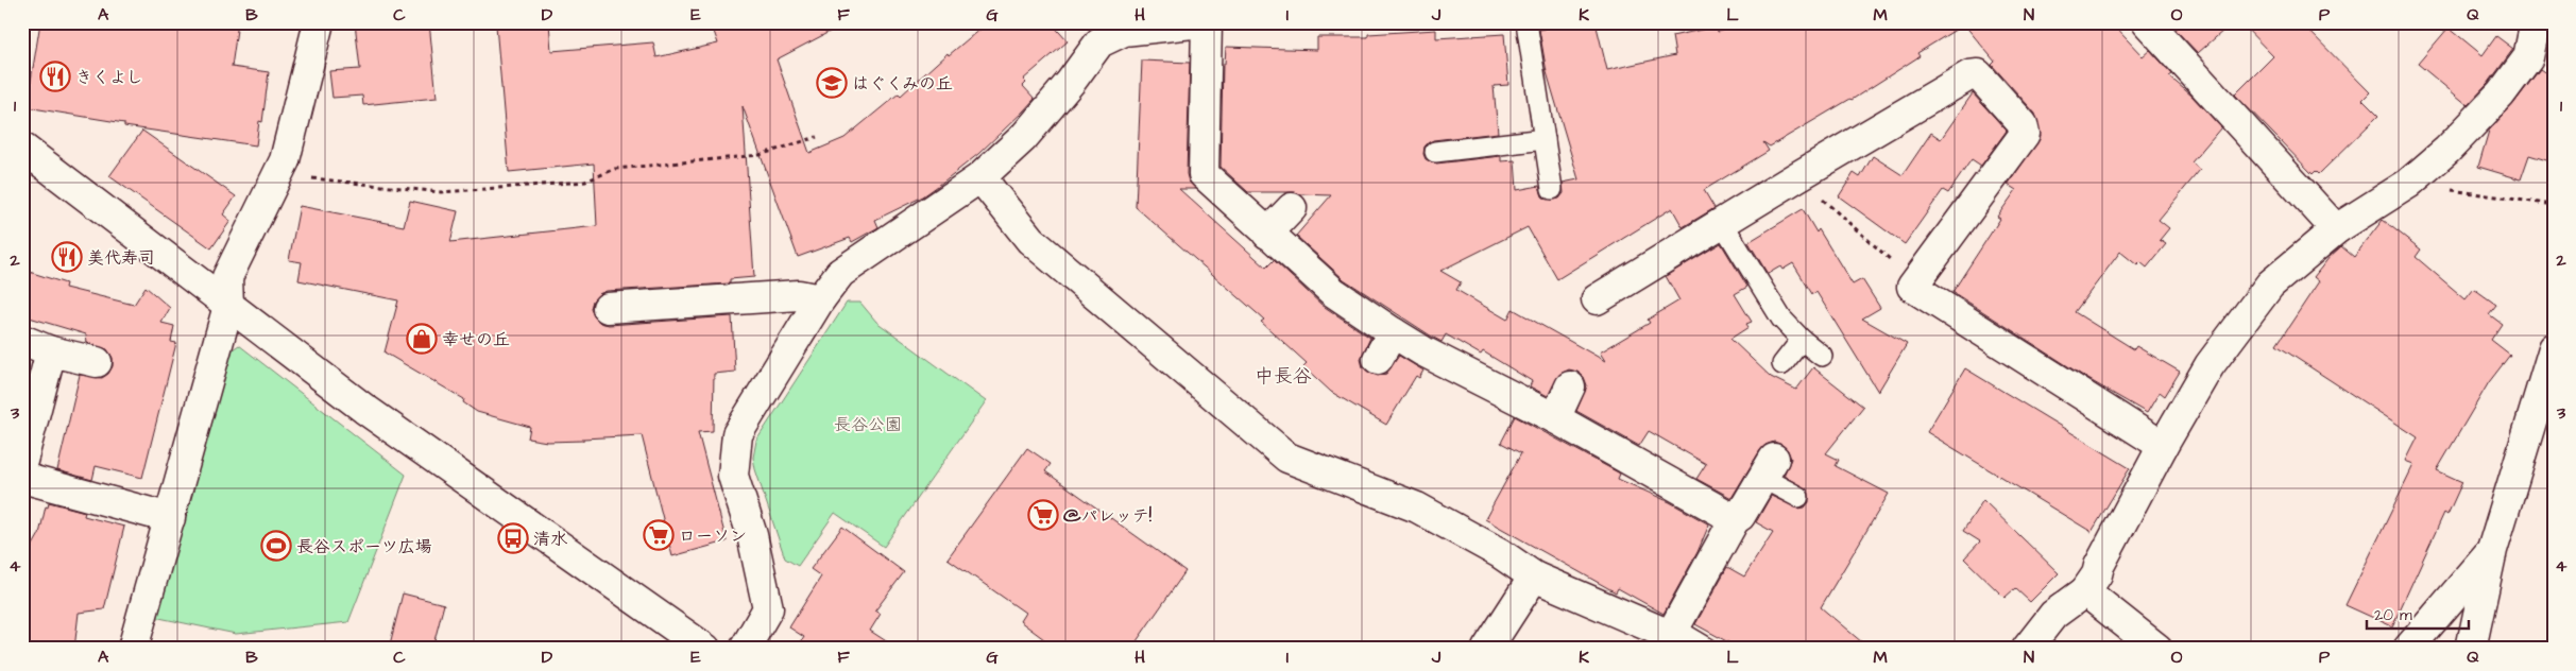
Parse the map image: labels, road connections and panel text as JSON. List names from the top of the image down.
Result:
{
  "districts": ["中長谷"],
  "parks": ["長谷公園"],
  "places": {
    "restaurant": ["きくよし", "美代寿司"],
    "school or university": ["はぐくみの丘"],
    "shop": ["幸せの丘"],
    "supermarket": ["@パレッテ!", "ローソン"],
    "bus stop": ["清水"],
    "sports": ["長谷スポーツ広場"]
  },
  "scale_bar": "20 m",
  "grid": {
    "columns": [
      "A",
      "B",
      "C",
      "D",
      "E",
      "F",
      "G",
      "H",
      "I",
      "J",
      "K",
      "L",
      "M",
      "N",
      "O",
      "P",
      "Q"
    ],
    "rows": [
      "1",
      "2",
      "3",
      "4"
    ]
  }
}
